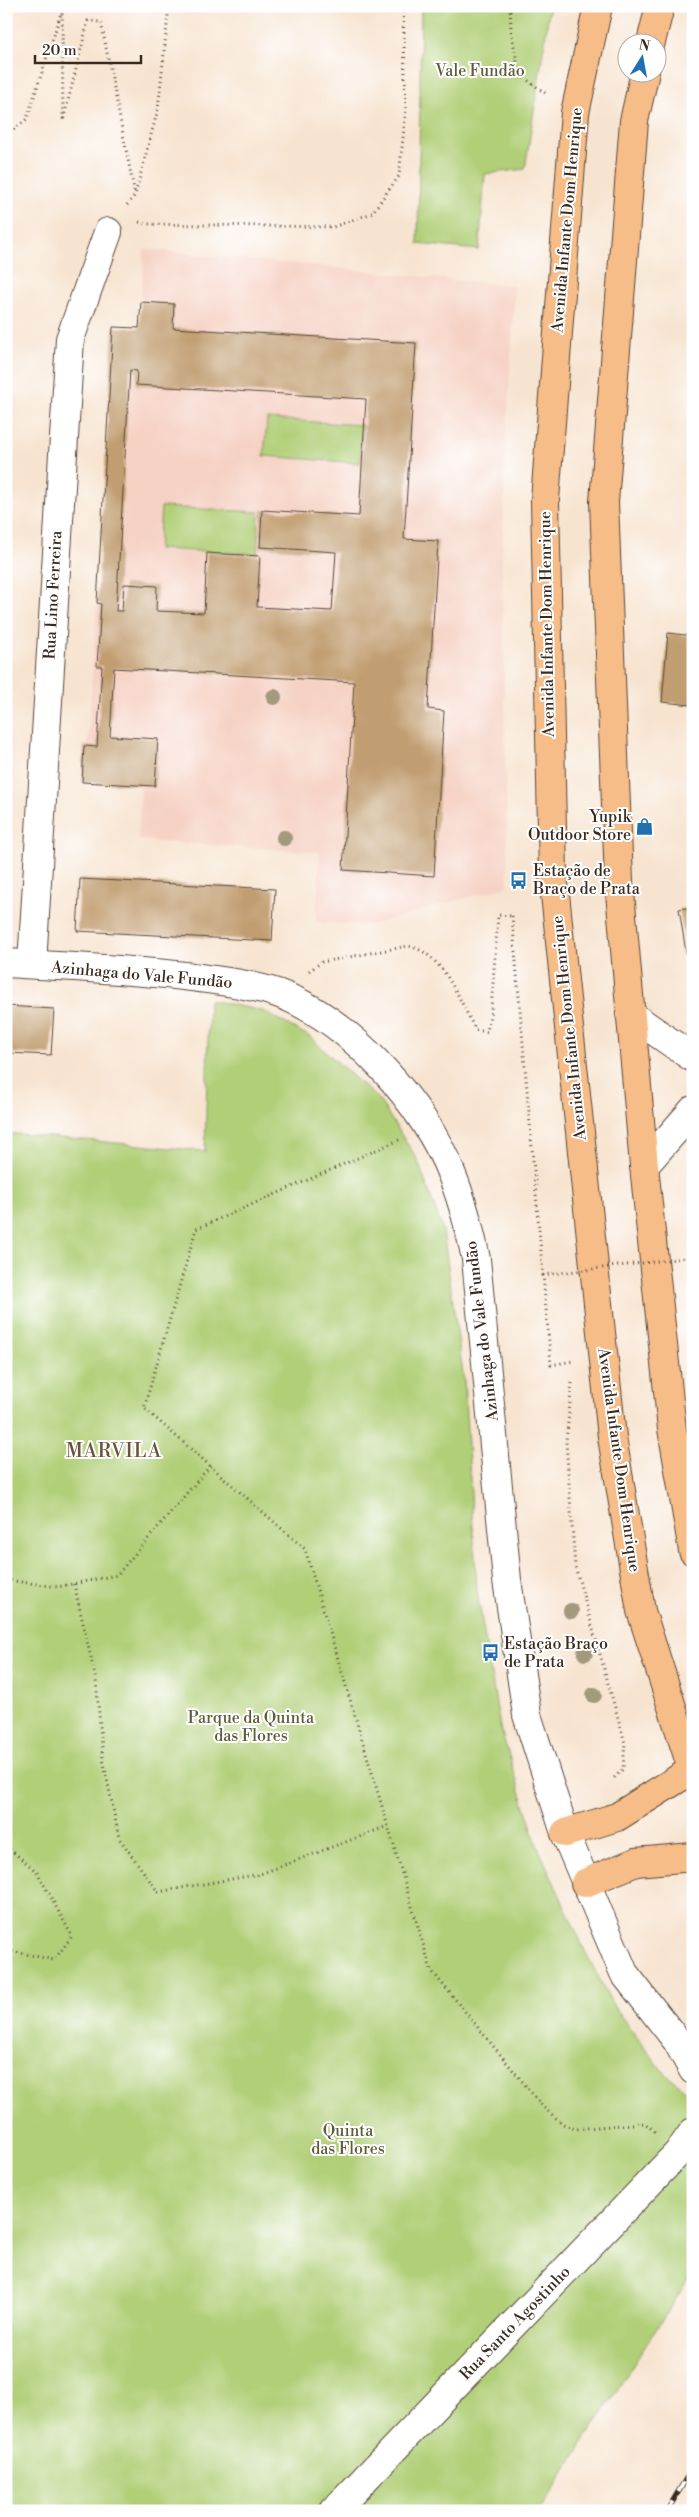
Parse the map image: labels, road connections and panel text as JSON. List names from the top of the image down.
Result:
{
  "streets": {
    "main road": ["Avenida Infante Dom Henrique"],
    "street": ["Rua Lino Ferreira", "Azinhaga do Vale Fundão", "Rua Santo Agostinho"]
  },
  "crossings": [
    ["Rua Lino Ferreira", "Azinhaga do Vale Fundão"]
  ],
  "districts": ["MARVILA"],
  "parks": ["Vale Fundão", "Parque da Quinta das Flores", "Quinta das Flores"],
  "places": {
    "shop": ["Yupik Outdoor Store"],
    "bus stop": ["Estação de Braço de Prata", "Estação Braço de Prata"]
  },
  "scale_bar": "20 m",
  "north": "top"
}
